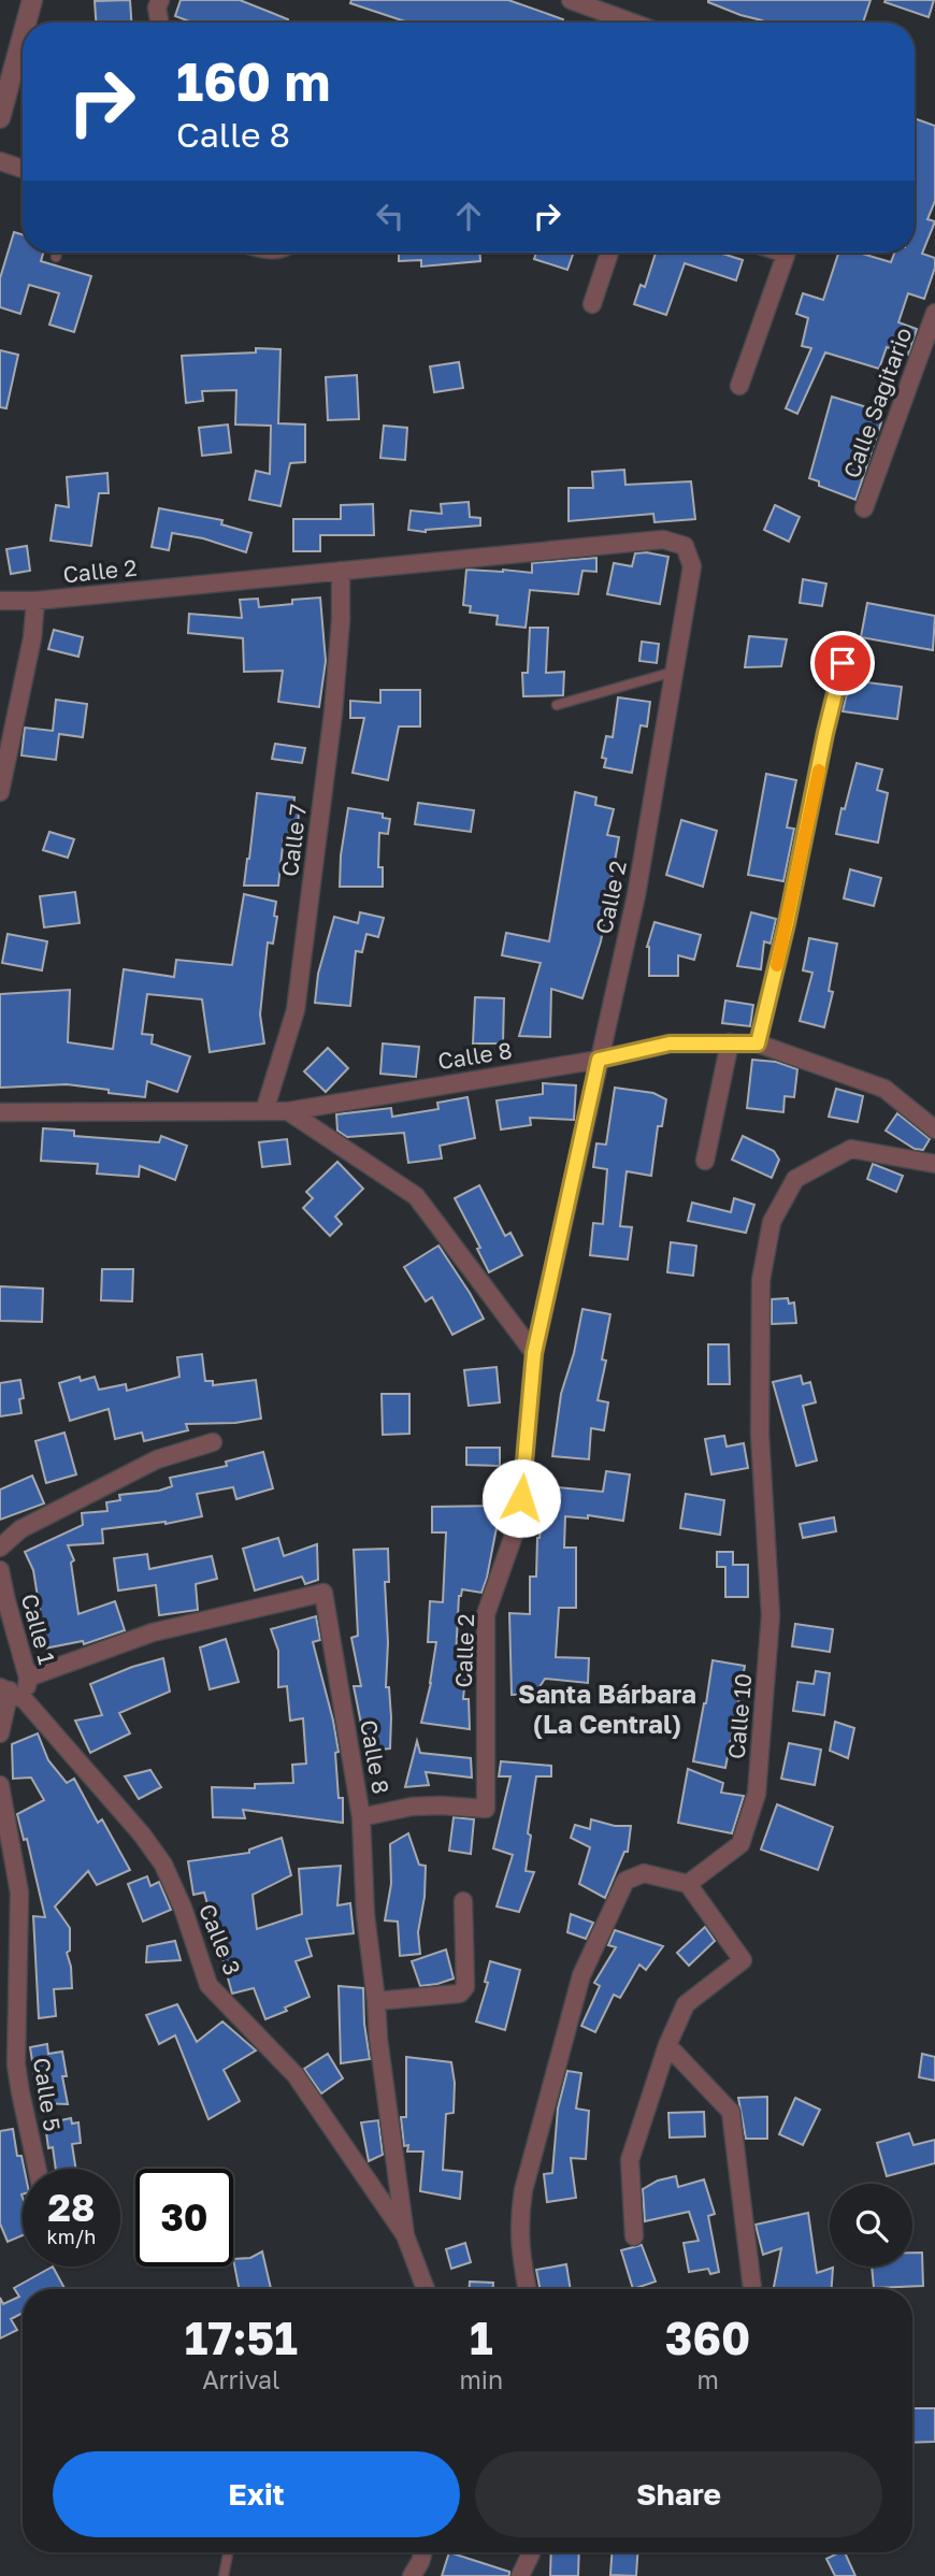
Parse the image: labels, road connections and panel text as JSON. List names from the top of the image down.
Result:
{
  "streets": {
    "street": [
      "Calle Sagitario",
      "Calle 2",
      "Calle 7",
      "Calle 8",
      "Calle 1",
      "Calle 10",
      "Calle 3",
      "Calle 5"
    ]
  },
  "crossings": [
    ["Calle 2", "Calle 7"],
    ["Calle 2", "Calle 8"],
    ["Calle 7", "Calle 8"],
    ["Calle 8", "Calle 1"],
    ["Calle 8", "Calle 3"],
    ["Calle 1", "Calle 3"]
  ],
  "districts": ["Santa Bárbara (La Central)"],
  "page": {
    "turn": ["160 m", "Calle 8"],
    "speed": "28 km/h",
    "limit": "30",
    "eta": [
      "17:51",
      "Arrival",
      "1",
      "min",
      "360",
      "m"
    ],
    "buttons": ["Exit", "Share"]
  }
}
